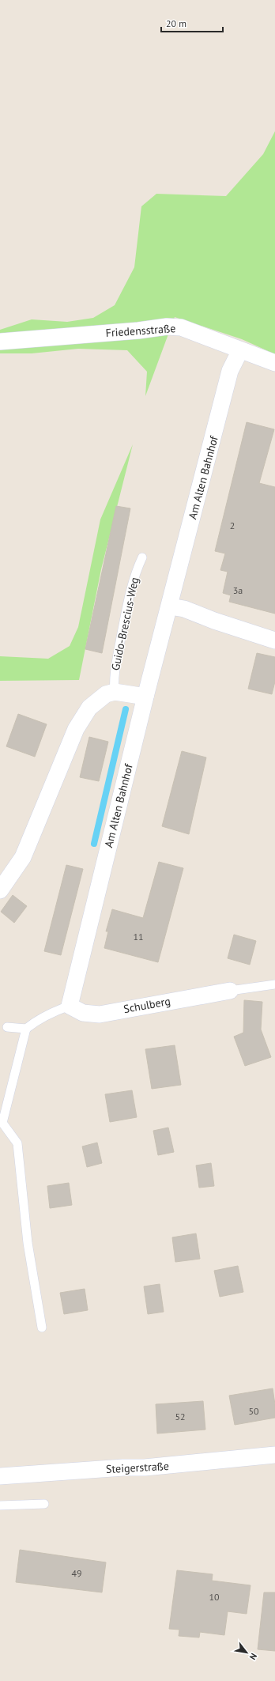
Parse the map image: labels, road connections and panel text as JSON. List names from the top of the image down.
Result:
{
  "streets": {
    "street": [
      "Friedensstraße",
      "Am Alten Bahnhof",
      "Schulberg",
      "Steigerstraße"
    ],
    "lane": ["Guido-Brescius-Weg"]
  },
  "crossings": [
    ["Friedensstraße", "Am Alten Bahnhof"],
    ["Am Alten Bahnhof", "Schulberg"]
  ],
  "house_numbers": [
    "2",
    "3a",
    "11",
    "50",
    "52",
    "49",
    "10"
  ],
  "scale_bar": "20 m",
  "north": "bottom right"
}
